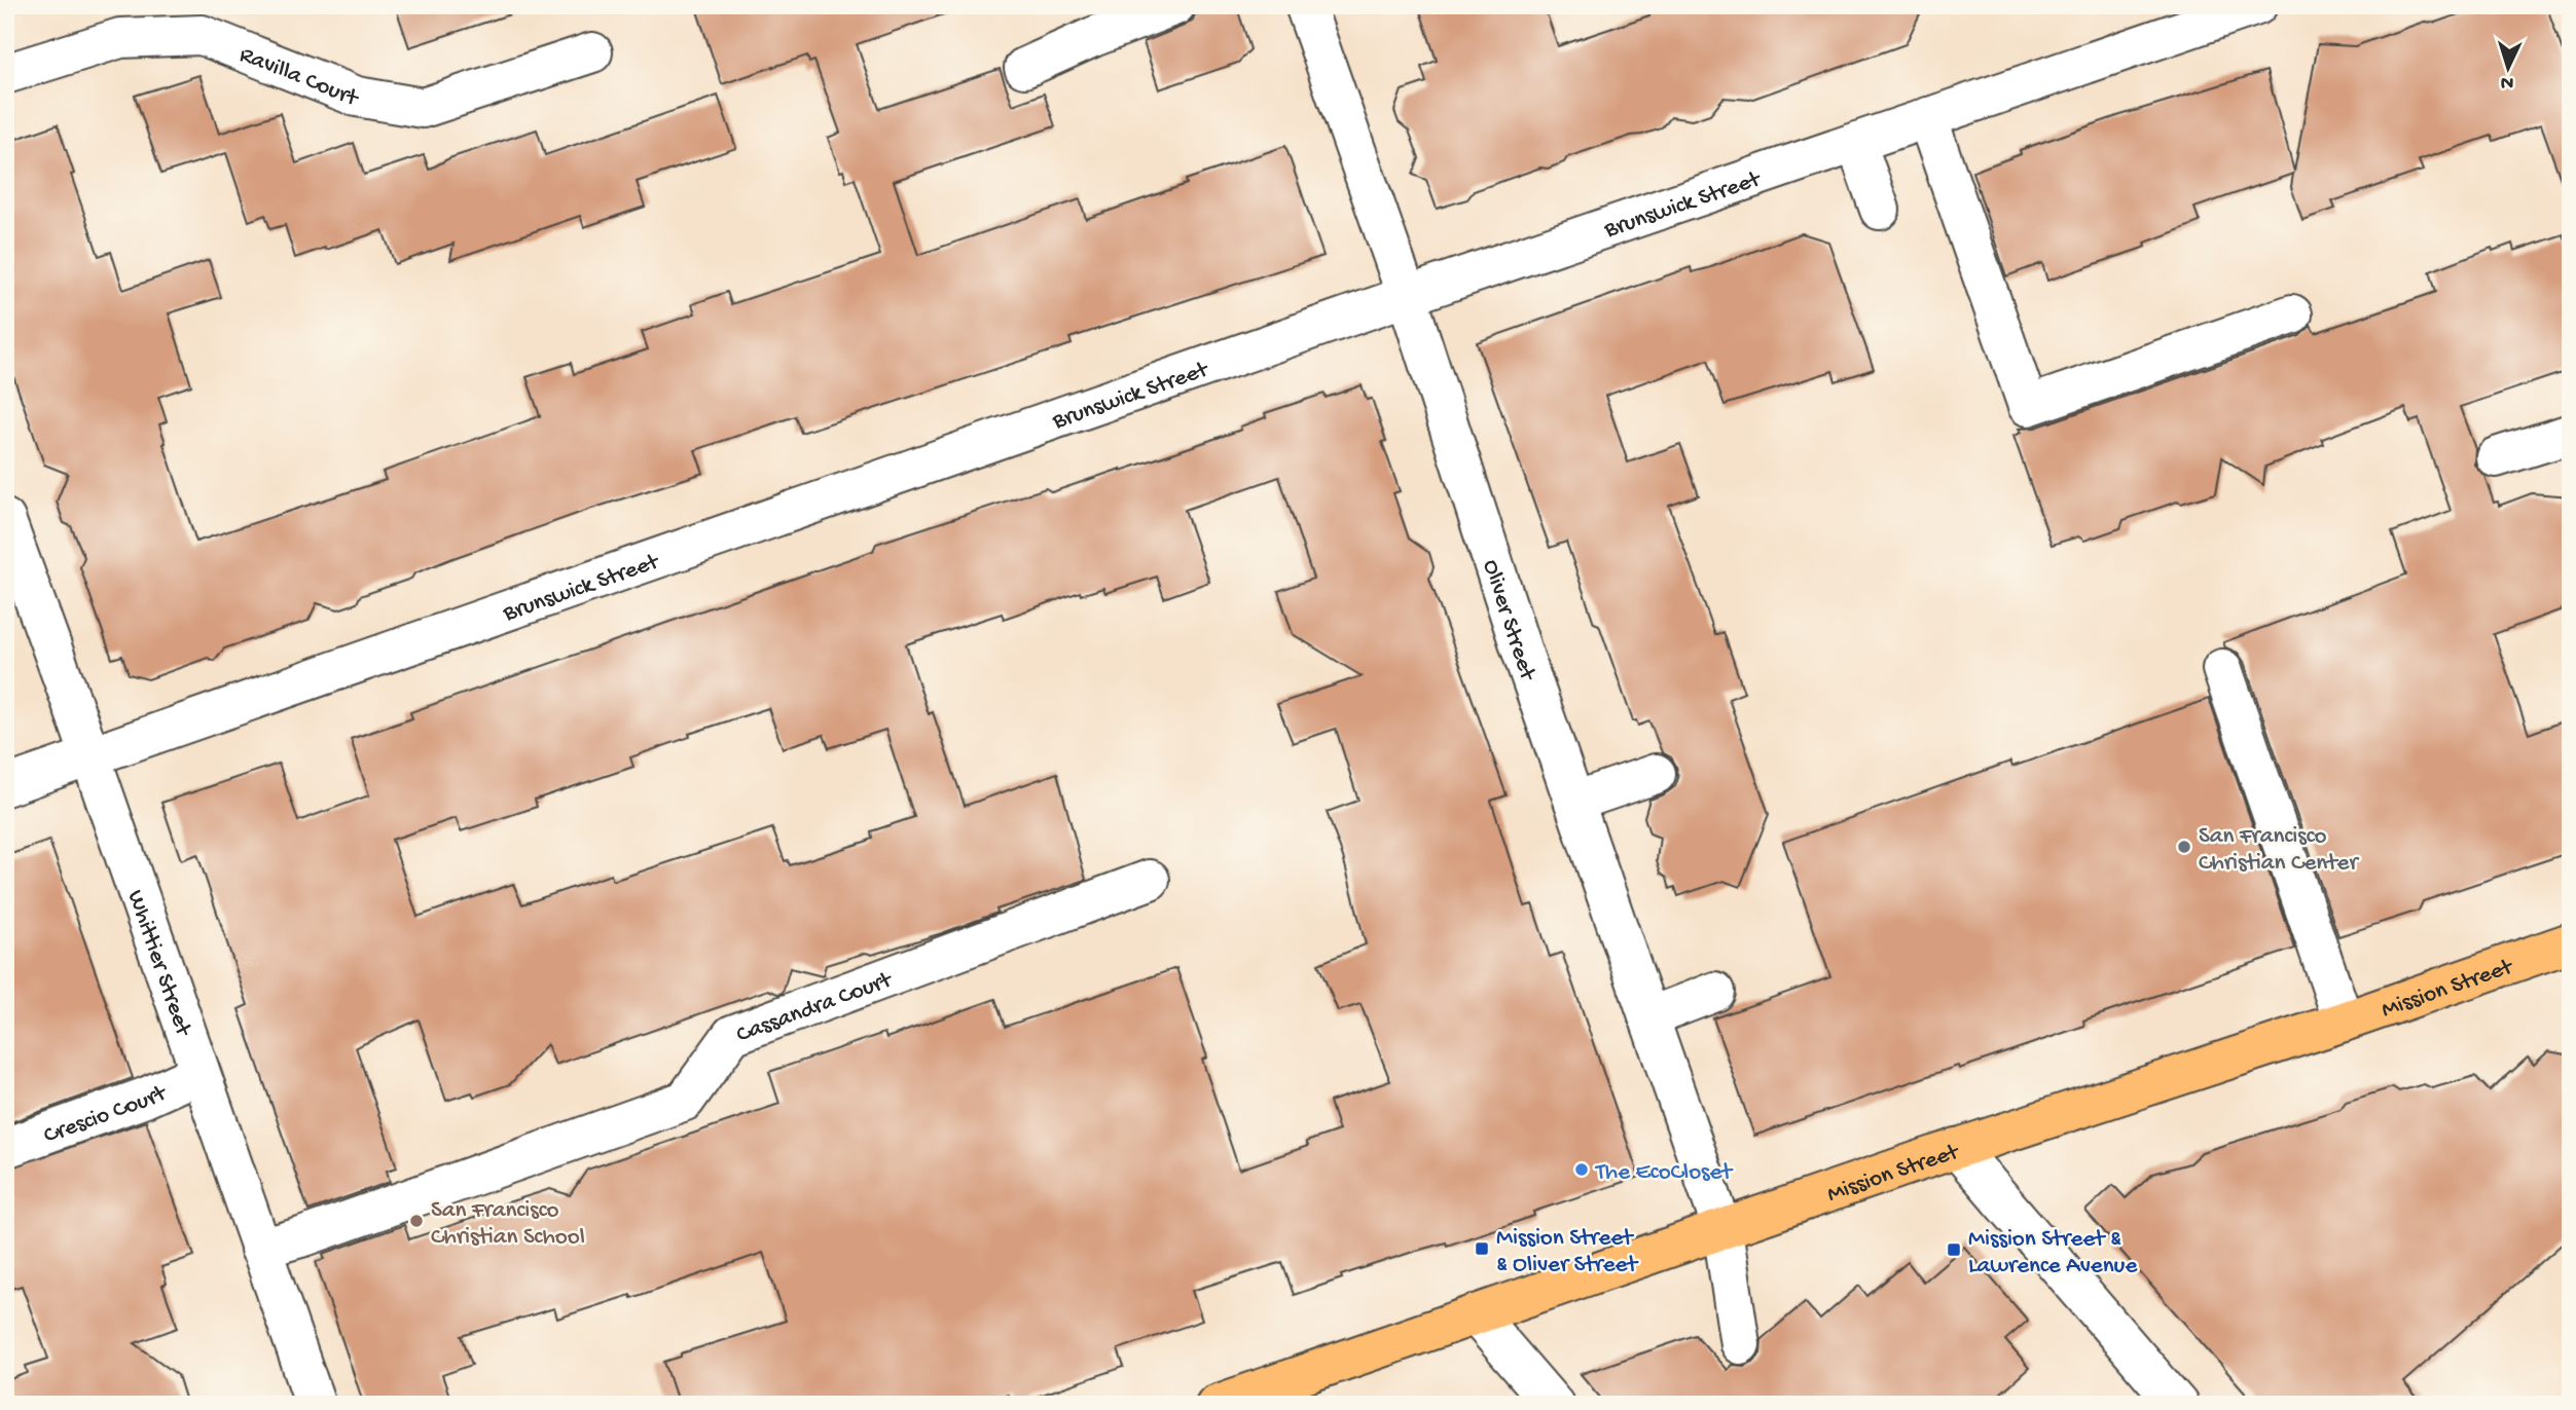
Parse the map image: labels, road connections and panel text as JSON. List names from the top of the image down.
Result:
{
  "streets": {
    "main road": ["Mission Street"],
    "street": [
      "Ravilla Court",
      "Brunswick Street",
      "Oliver Street",
      "Whittier Street",
      "Cassandra Court",
      "Crescio Court"
    ]
  },
  "crossings": [
    ["Brunswick Street", "Oliver Street"],
    ["Brunswick Street", "Whittier Street"],
    ["Oliver Street", "Mission Street"],
    ["Whittier Street", "Cassandra Court"],
    ["Whittier Street", "Crescio Court"]
  ],
  "places": {
    "other": ["San Francisco Christian Center", "The EcoCloset", "San Francisco Christian School"],
    "transit": ["Mission Street & Oliver Street", "Mission Street & Lawrence Avenue"]
  },
  "north": "bottom"
}
